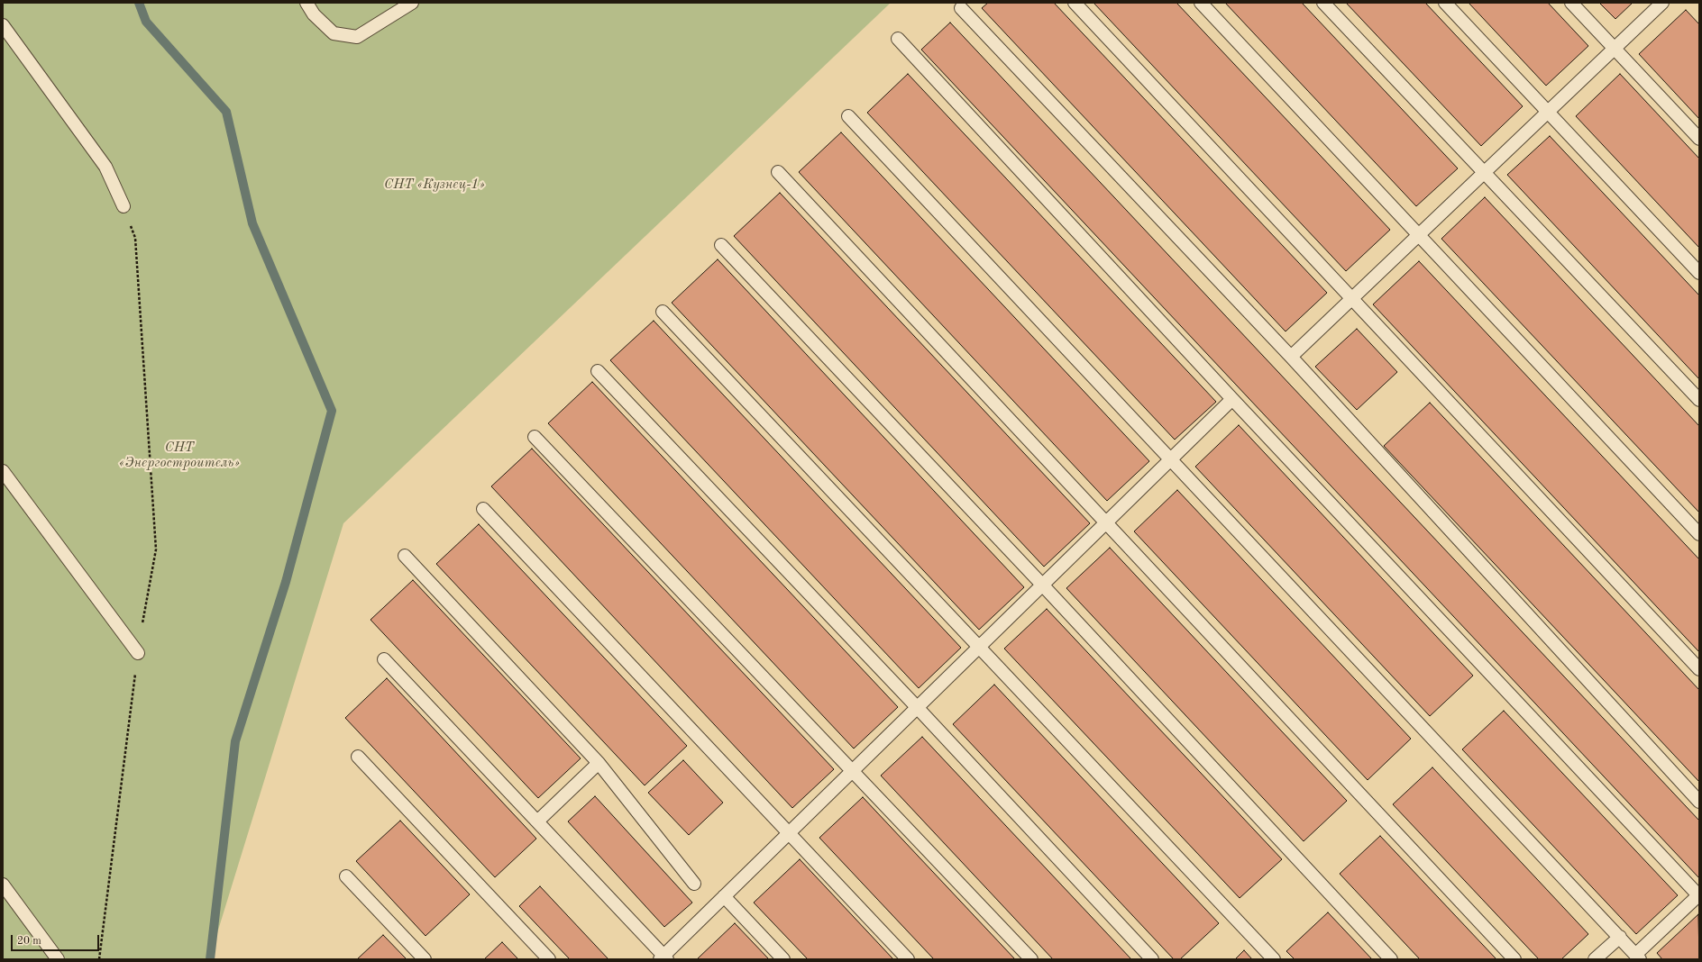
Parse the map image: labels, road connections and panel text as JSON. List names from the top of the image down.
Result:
{
  "parks": ["СНТ «Кузнец-1»", "СНТ «Энергостроитель»"],
  "scale_bar": "20 m"
}
